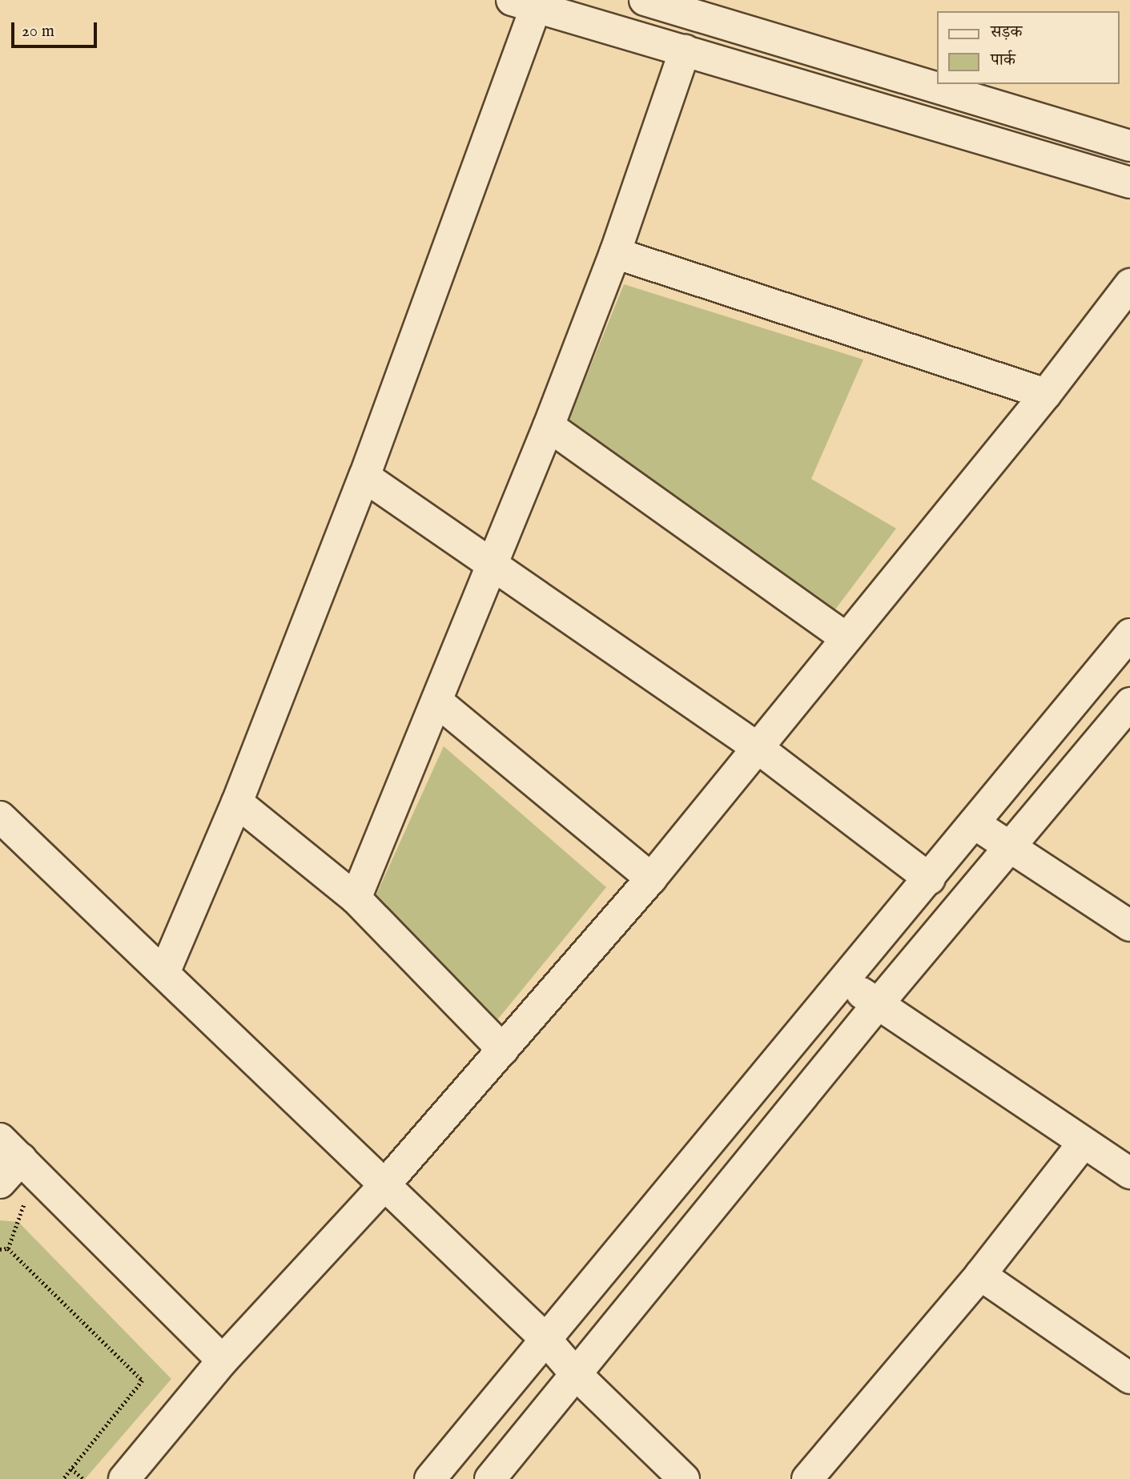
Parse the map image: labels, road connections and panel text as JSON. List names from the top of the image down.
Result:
{
  "legend": ["सड़क", "पार्क"],
  "scale_bar": "20 m"
}
